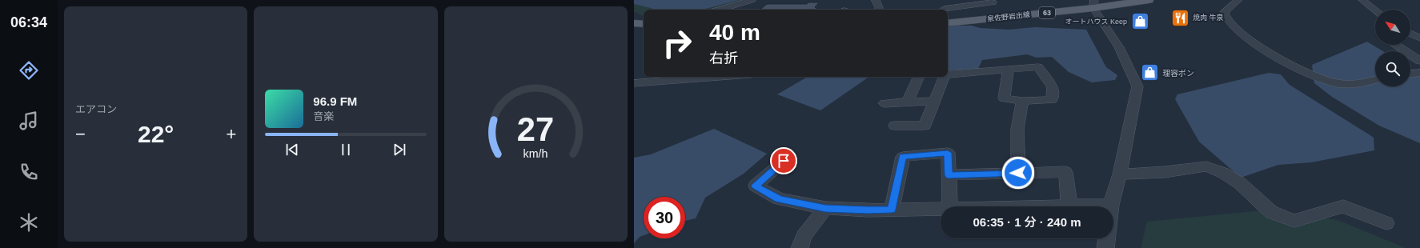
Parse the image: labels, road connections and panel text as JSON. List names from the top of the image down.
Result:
{
  "streets": {
    "main road": ["63", "泉佐野岩出線"]
  },
  "places": {
    "restaurant": ["焼肉 牛泉"],
    "shop": ["オートハウス Keep", "理容ボン"]
  },
  "north": "top left",
  "page": {
    "tabs": "06:34",
    "tile": "エアコン",
    "turn": ["40 m", "右折"],
    "song": ["96.9 FM", "音楽"],
    "heat": ["−", "22°", "+"],
    "limit": "30",
    "trip": "06:35 · 1 分 · 240 m",
    "gauge": ["27", "km/h"]
  }
}
